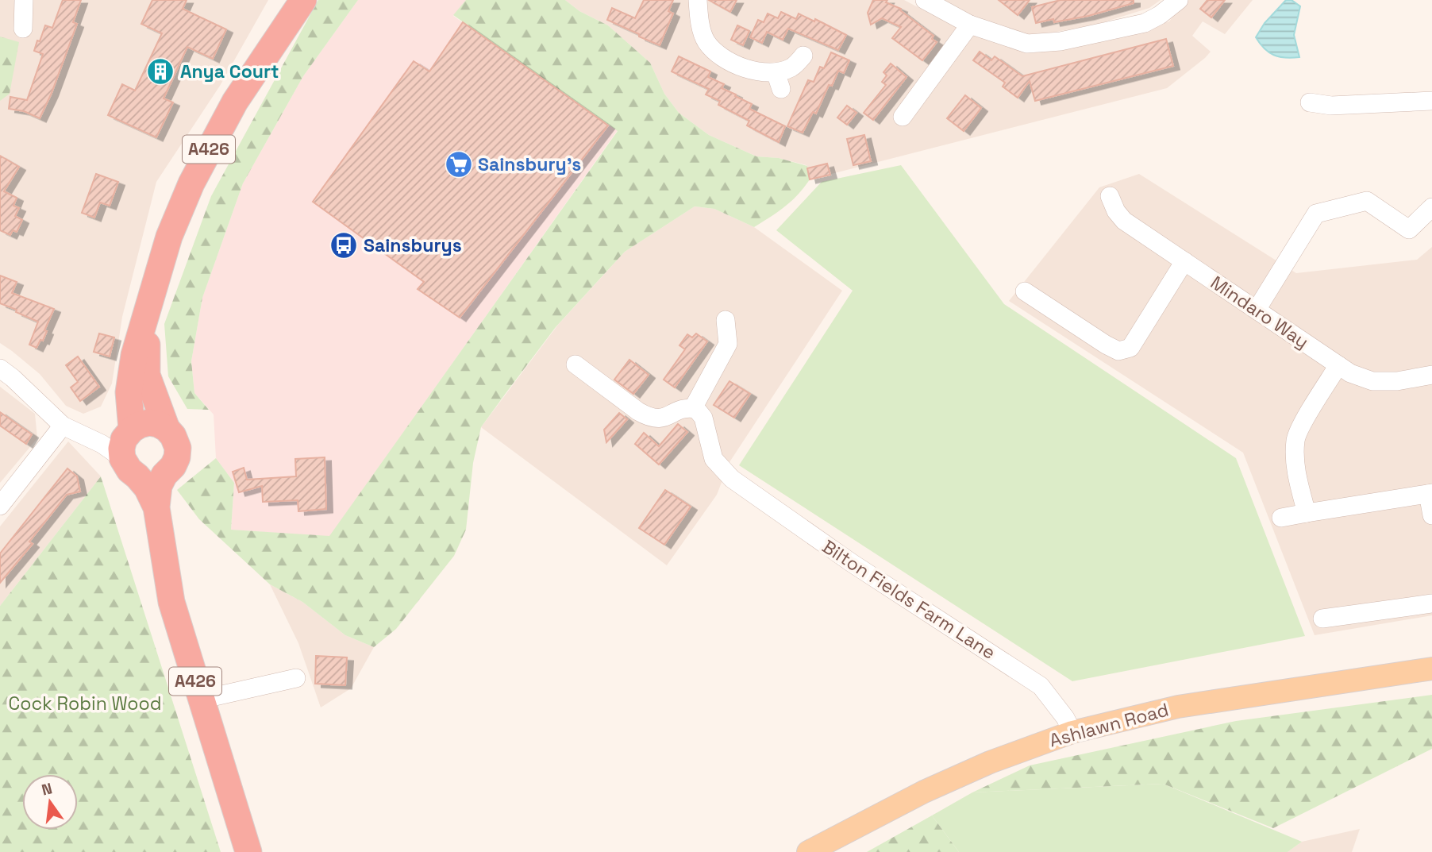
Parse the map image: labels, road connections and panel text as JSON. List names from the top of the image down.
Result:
{
  "streets": {
    "highway": ["A426"],
    "main road": ["Ashlawn Road"],
    "street": ["Mindaro Way", "Bilton Fields Farm Lane"]
  },
  "crossings": [
    ["Bilton Fields Farm Lane", "Ashlawn Road"]
  ],
  "parks": ["Cock Robin Wood"],
  "places": {
    "building": ["Anya Court"],
    "supermarket": ["Sainsbury's"],
    "bus stop": ["Sainsburys"]
  },
  "north": "top"
}
